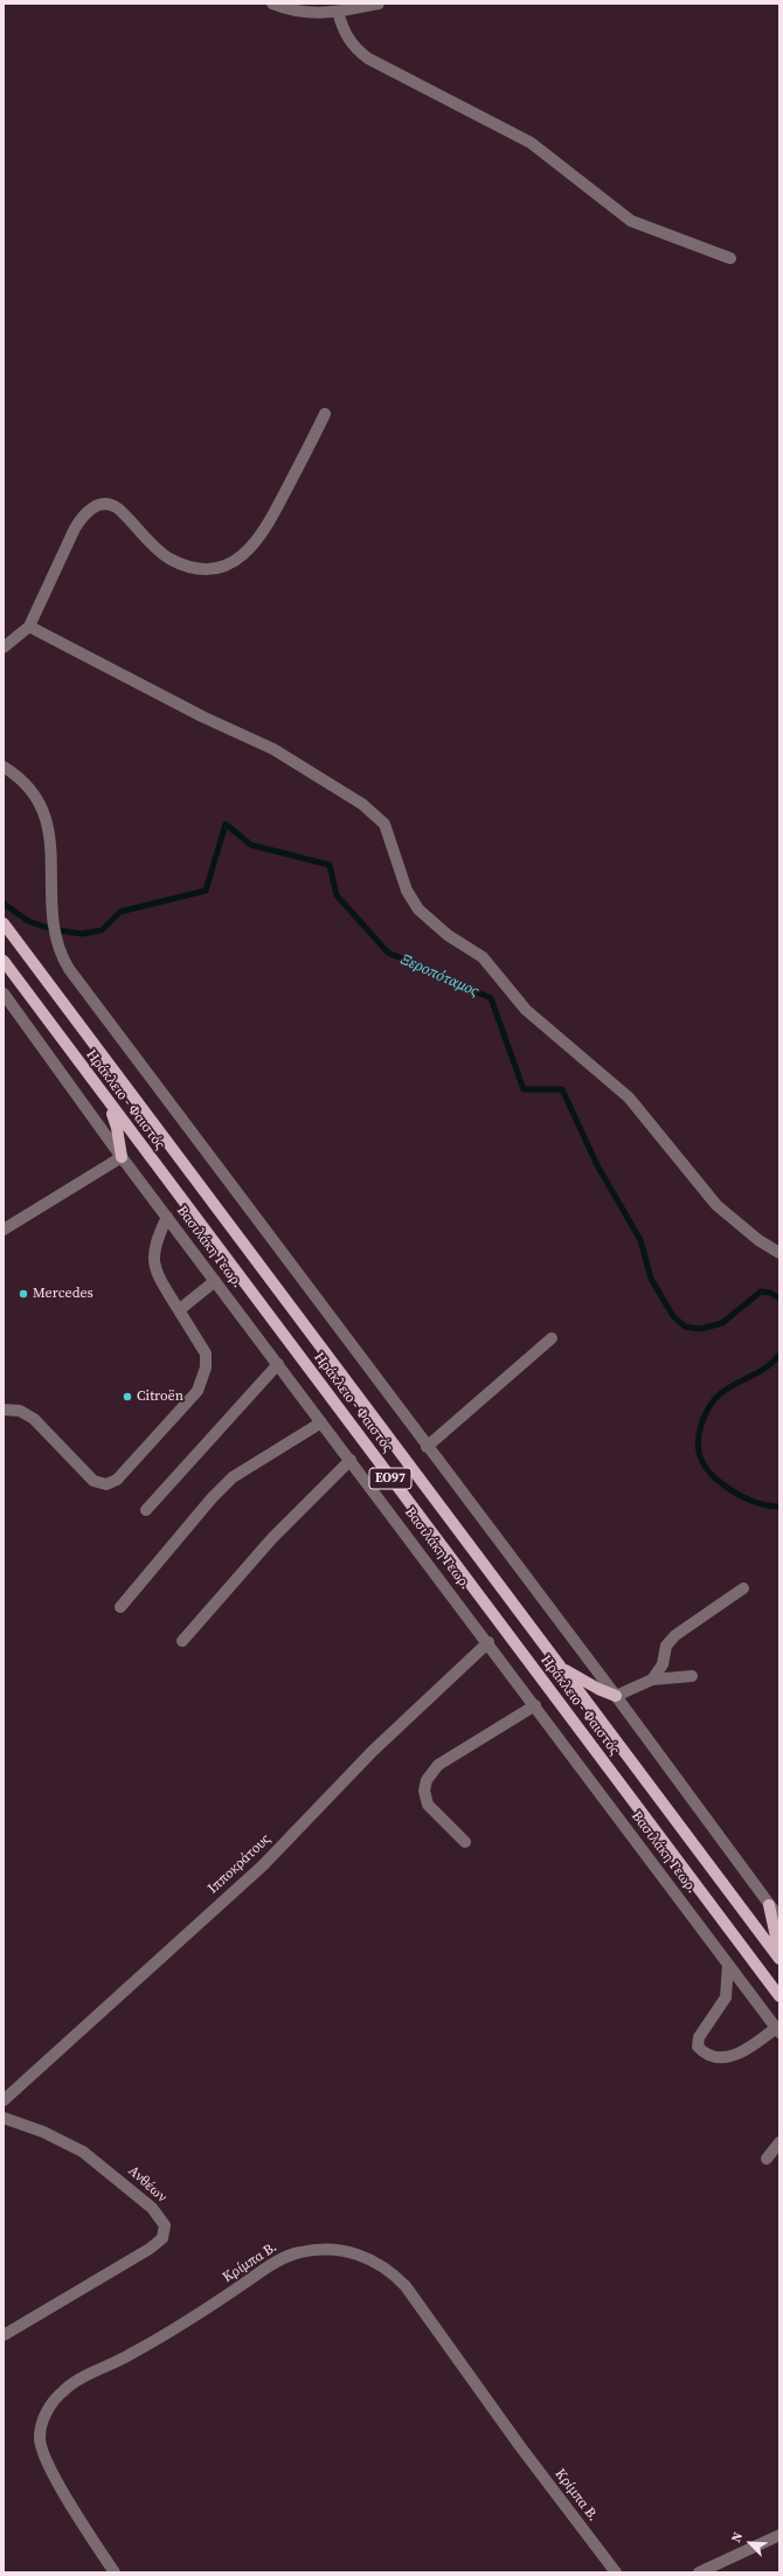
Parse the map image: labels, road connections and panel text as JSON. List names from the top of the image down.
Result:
{
  "streets": {
    "main road": ["Ηράκλειο - Φαιστός", "ΕΟ97"],
    "street": [
      "Βασιλάκη Γεωρ.",
      "Ιπποκράτους",
      "Ανθέων",
      "Κρίμπα Β."
    ]
  },
  "crossings": [
    ["Βασιλάκη Γεωρ.", "Ιπποκράτους"]
  ],
  "water": ["Ξεροπόταμος"],
  "places": ["Mercedes", "Citroën"],
  "north": "top left"
}
